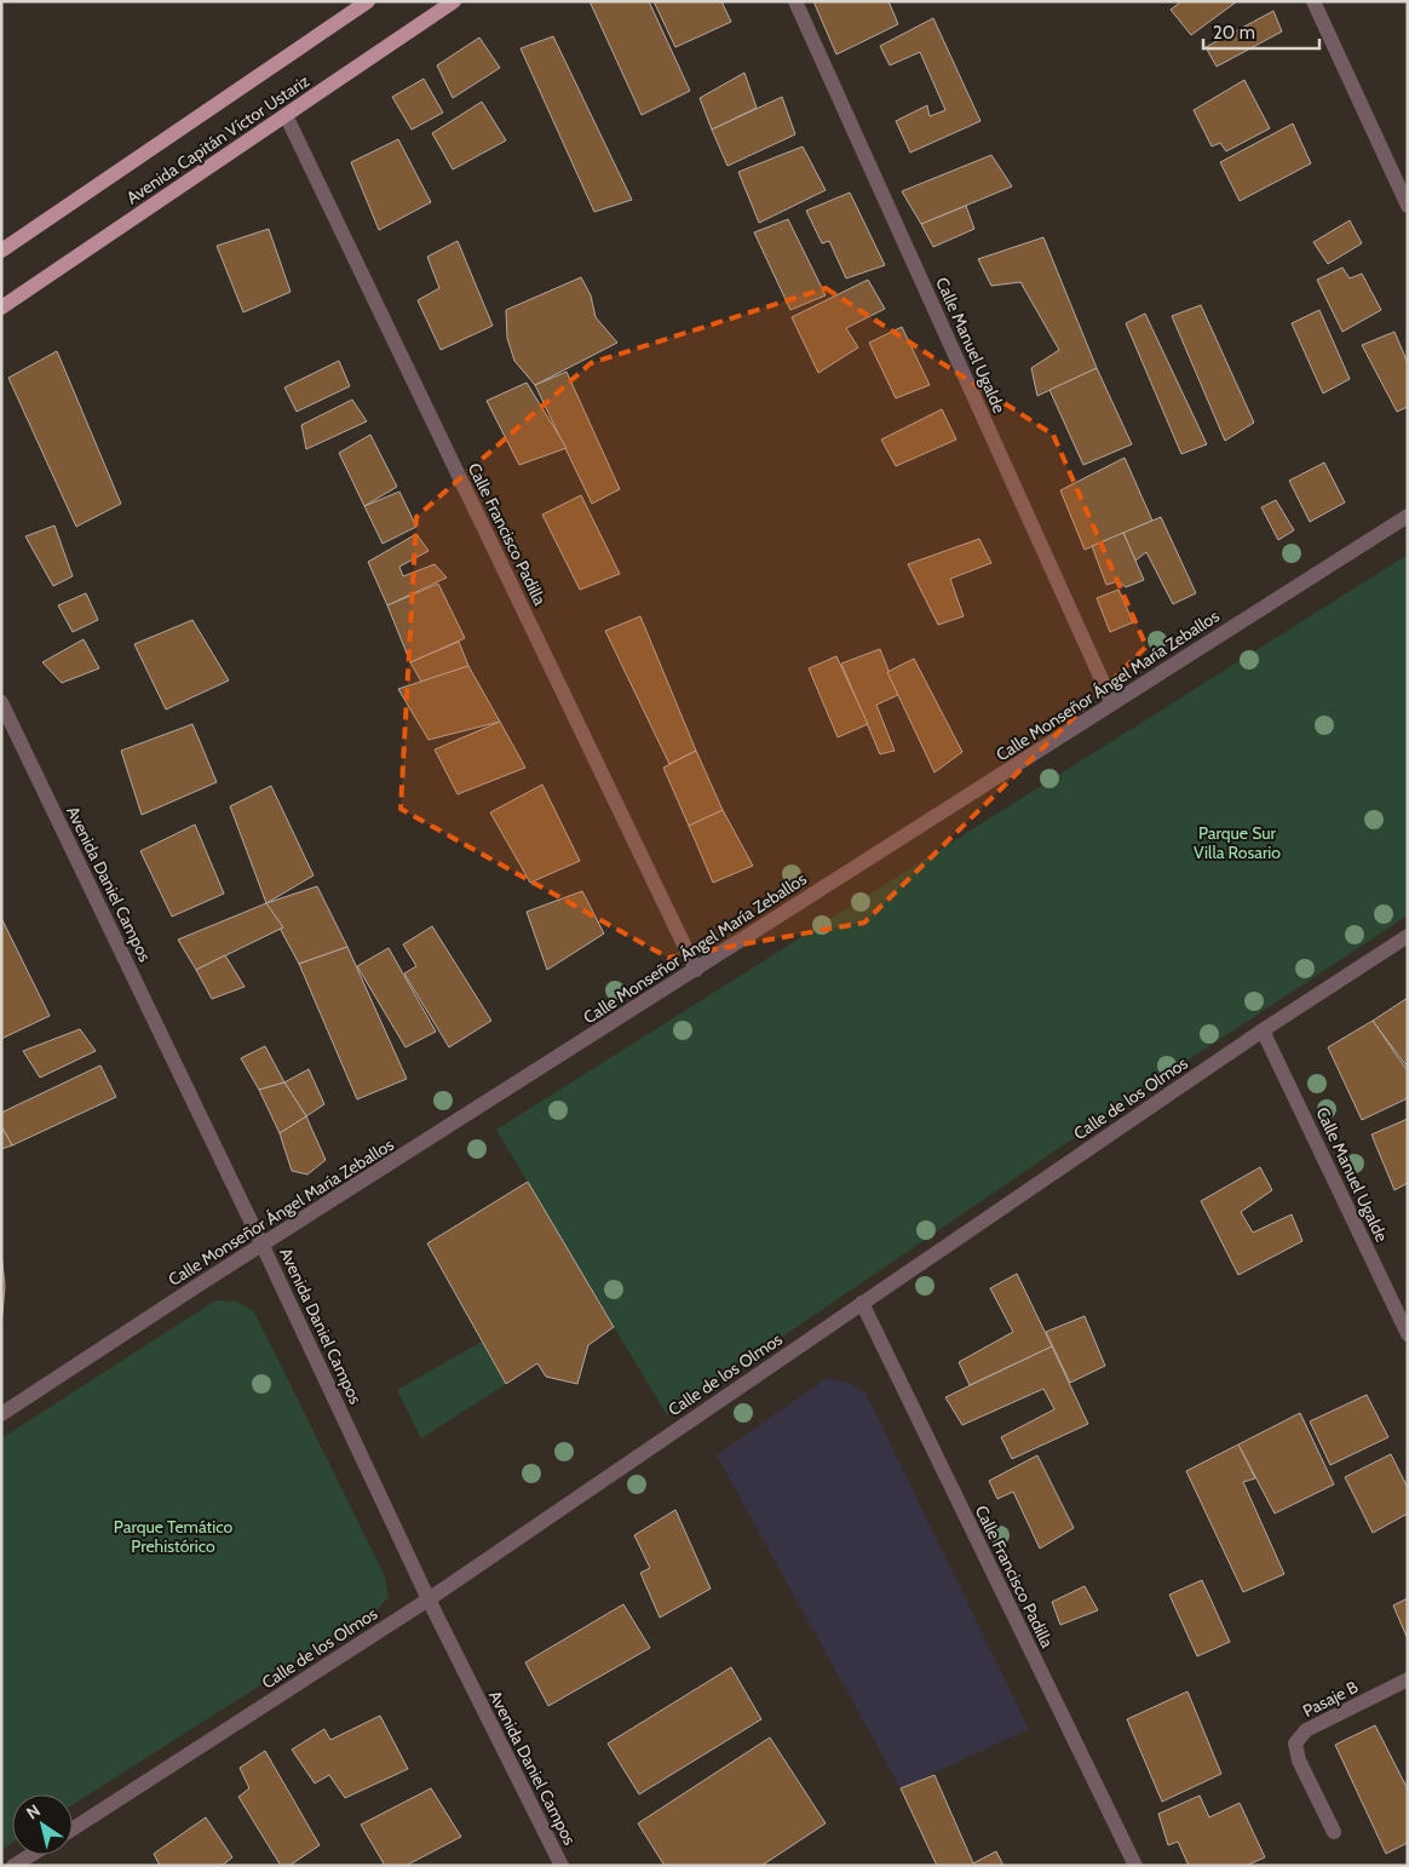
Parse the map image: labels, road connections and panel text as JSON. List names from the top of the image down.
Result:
{
  "streets": {
    "main road": ["Avenida Capitán Víctor Ustariz"],
    "street": [
      "Calle Manuel Ugalde",
      "Calle Francisco Padilla",
      "Calle Monseñor Ángel María Zeballos",
      "Avenida Daniel Campos",
      "Calle de los Olmos",
      "Pasaje B"
    ]
  },
  "crossings": [
    ["Avenida Capitán Víctor Ustariz", "Calle Francisco Padilla"],
    ["Calle Manuel Ugalde", "Calle Monseñor Ángel María Zeballos"],
    ["Calle Manuel Ugalde", "Calle de los Olmos"],
    ["Calle Francisco Padilla", "Calle Monseñor Ángel María Zeballos"],
    ["Calle Francisco Padilla", "Calle de los Olmos"],
    ["Calle Monseñor Ángel María Zeballos", "Avenida Daniel Campos"],
    ["Avenida Daniel Campos", "Calle de los Olmos"]
  ],
  "parks": ["Parque Sur Villa Rosario", "Parque Temático Prehistórico"],
  "scale_bar": "20 m",
  "north": "top left"
}
